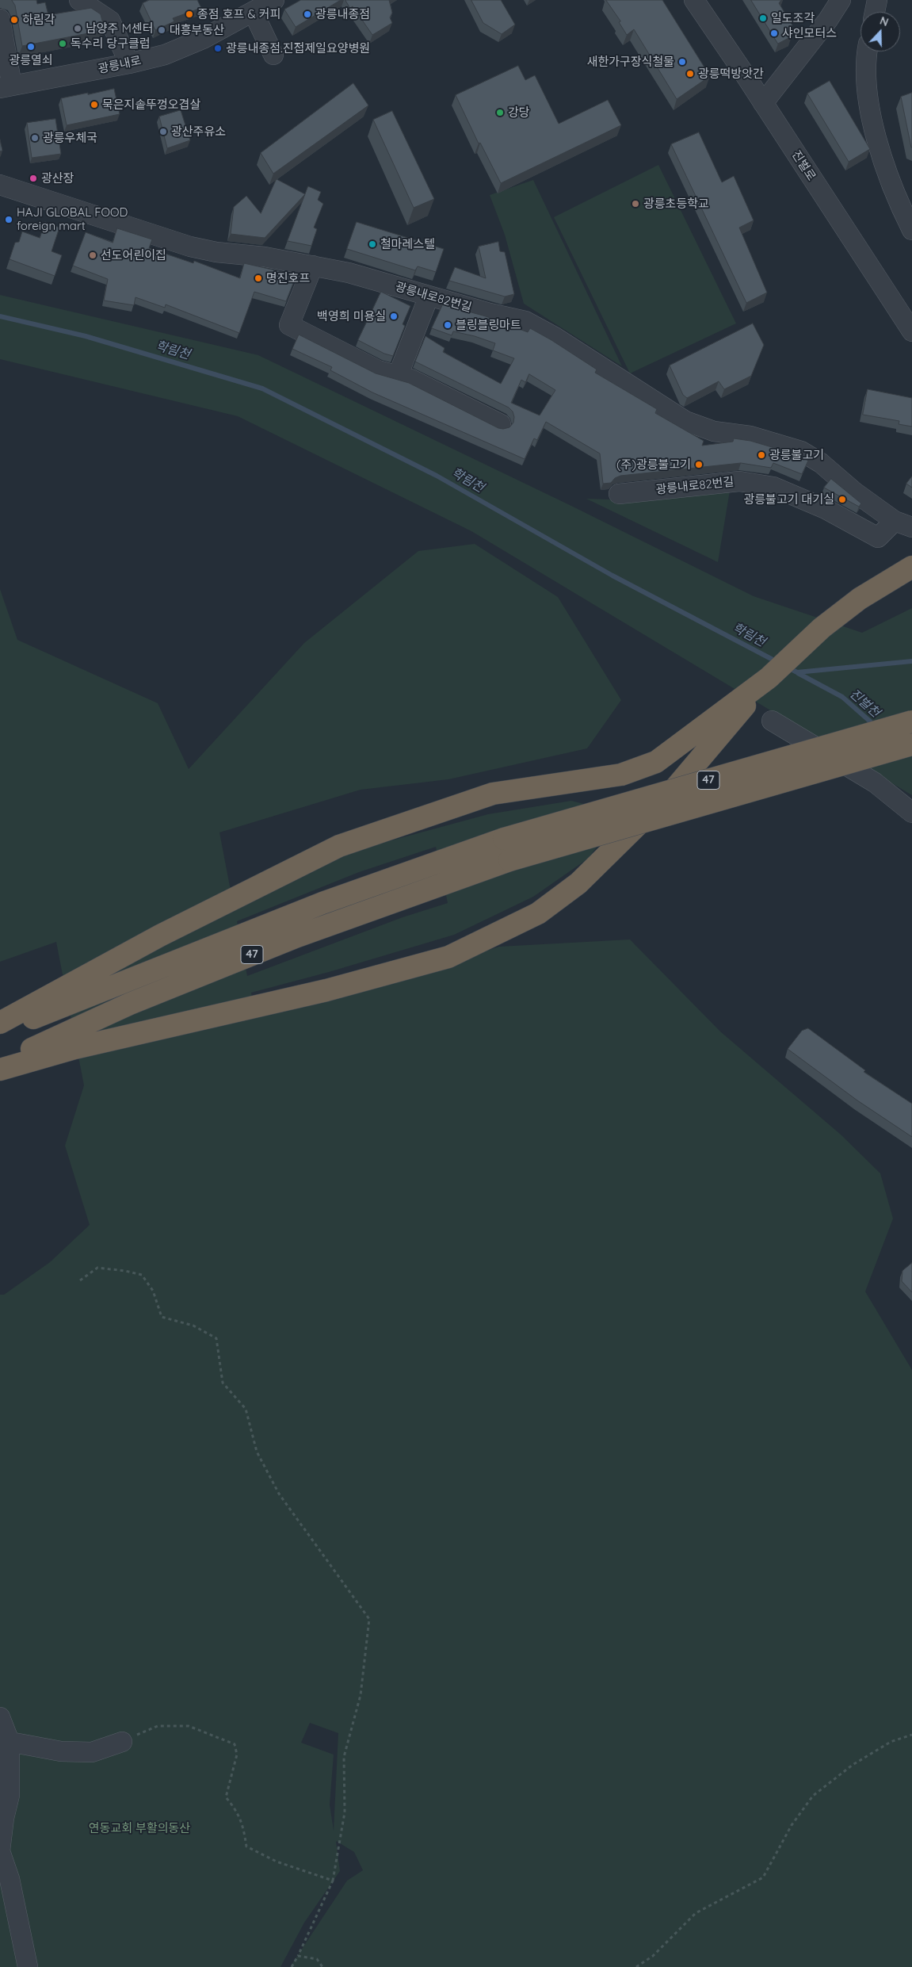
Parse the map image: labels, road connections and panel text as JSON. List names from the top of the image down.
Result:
{
  "streets": {
    "highway": ["47"],
    "street": ["광릉내로", "진벌로", "광릉내로82번길"]
  },
  "water": ["학림천", "진벌천"],
  "parks": ["연동교회 부활의동산"],
  "places": [
    "종점 호프 & 커피",
    "광릉내종점",
    "일도조각",
    "하림각",
    "남양주 M센터",
    "대흥부동산",
    "샤인모터스",
    "독수리 당구클럽",
    "광릉열쇠",
    "광릉내종점.진접제일요양병원",
    "새한가구장식철물",
    "광릉떡방앗간",
    "묵은지솥뚜껑오겹살",
    "강당",
    "광산주유소",
    "광릉우체국",
    "광산장",
    "광릉초등학교",
    "HAJI GLOBAL FOOD foreign mart",
    "철마레스텔",
    "선도어린이집",
    "명진호프",
    "백영희 미용실",
    "블링블링마트",
    "광릉불고기",
    "(주)광릉불고기",
    "광릉불고기 대기실"
  ],
  "north": "top"
}
